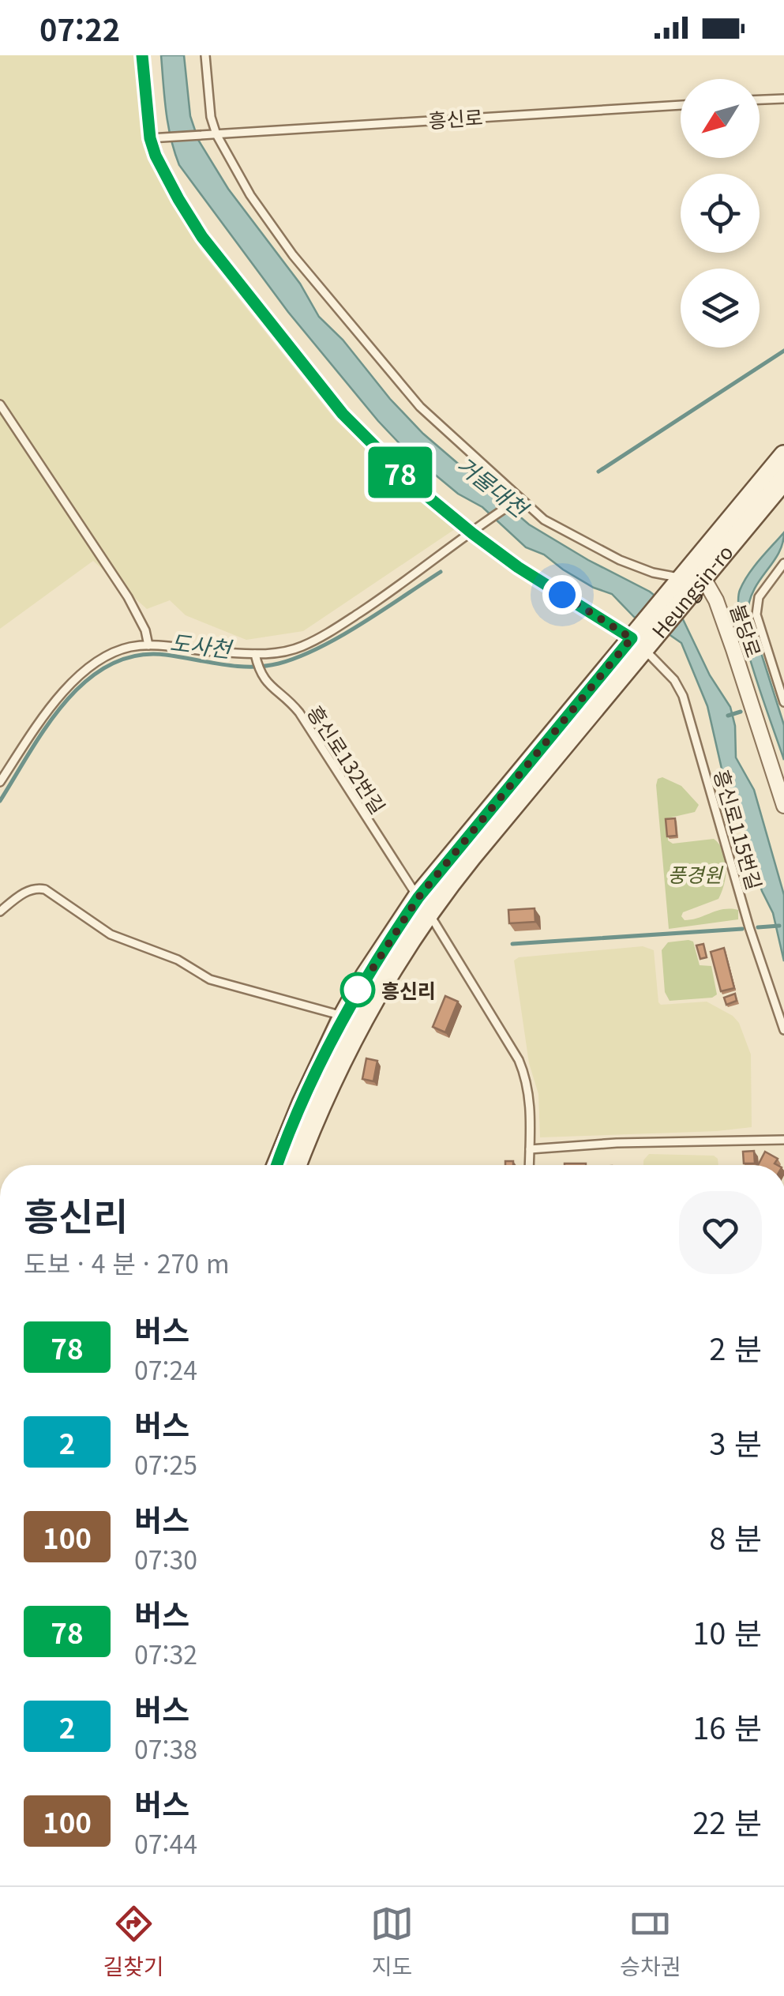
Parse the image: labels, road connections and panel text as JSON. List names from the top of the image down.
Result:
{
  "streets": {
    "main road": ["Heungsin-ro"],
    "street": ["불당로"],
    "lane": ["흥신로", "흥신로132번길", "흥신로115번길"]
  },
  "crossings": [
    ["Heungsin-ro", "불당로"],
    ["Heungsin-ro", "흥신로132번길"],
    ["Heungsin-ro", "흥신로115번길"]
  ],
  "water": ["거물대천", "도사천"],
  "parks": ["풍경원"],
  "places": ["흥신리"],
  "lines": ["bus line 78"],
  "north": "bottom left",
  "page": {
    "status": "07:22",
    "on_map": "78",
    "heading": ["흥신리", "도보 · 4 분 · 270 m"],
    "list": [
      {
        "mark": "78",
        "name": "버스",
        "note": "07:24",
        "value": "2 분"
      },
      {
        "mark": "2",
        "name": "버스",
        "note": "07:25",
        "value": "3 분"
      },
      {
        "mark": "100",
        "name": "버스",
        "note": "07:30",
        "value": "8 분"
      },
      {
        "mark": "78",
        "name": "버스",
        "note": "07:32",
        "value": "10 분"
      },
      {
        "mark": "2",
        "name": "버스",
        "note": "07:38",
        "value": "16 분"
      },
      {
        "mark": "100",
        "name": "버스",
        "note": "07:44",
        "value": "22 분"
      }
    ],
    "tabs": ["길찾기", "지도", "승차권"]
  }
}
